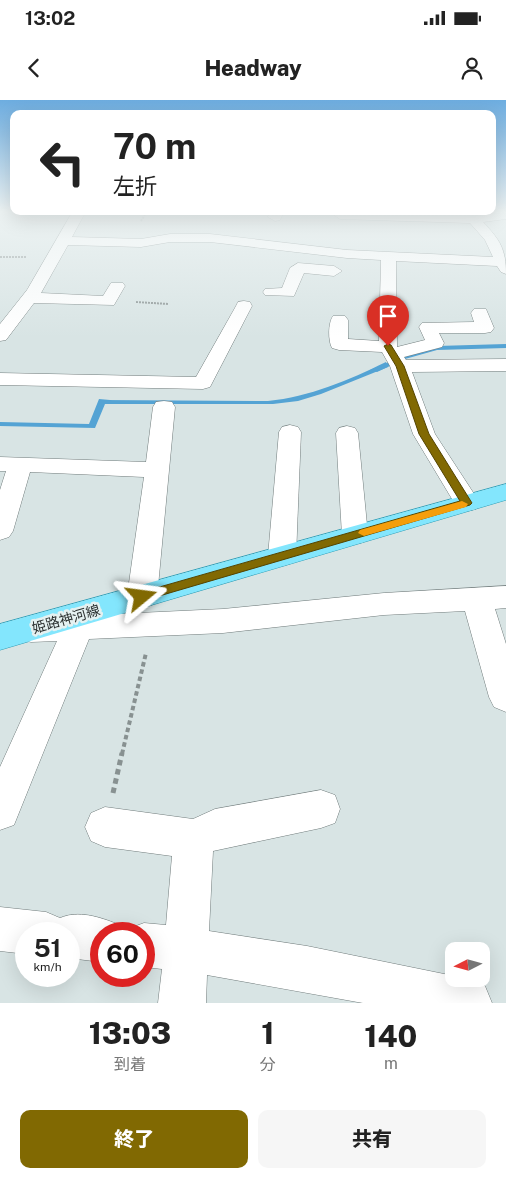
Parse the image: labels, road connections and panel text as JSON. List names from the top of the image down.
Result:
{
  "streets": {
    "main road": ["姫路神河線"]
  },
  "north": "left",
  "page": {
    "status": "13:02",
    "header": "Headway",
    "turn": ["70 m", "左折"],
    "speed": "51 km/h",
    "limit": "60",
    "eta": [
      "13:03",
      "到着",
      "1",
      "分",
      "140",
      "m"
    ],
    "buttons": ["終了", "共有"]
  }
}
